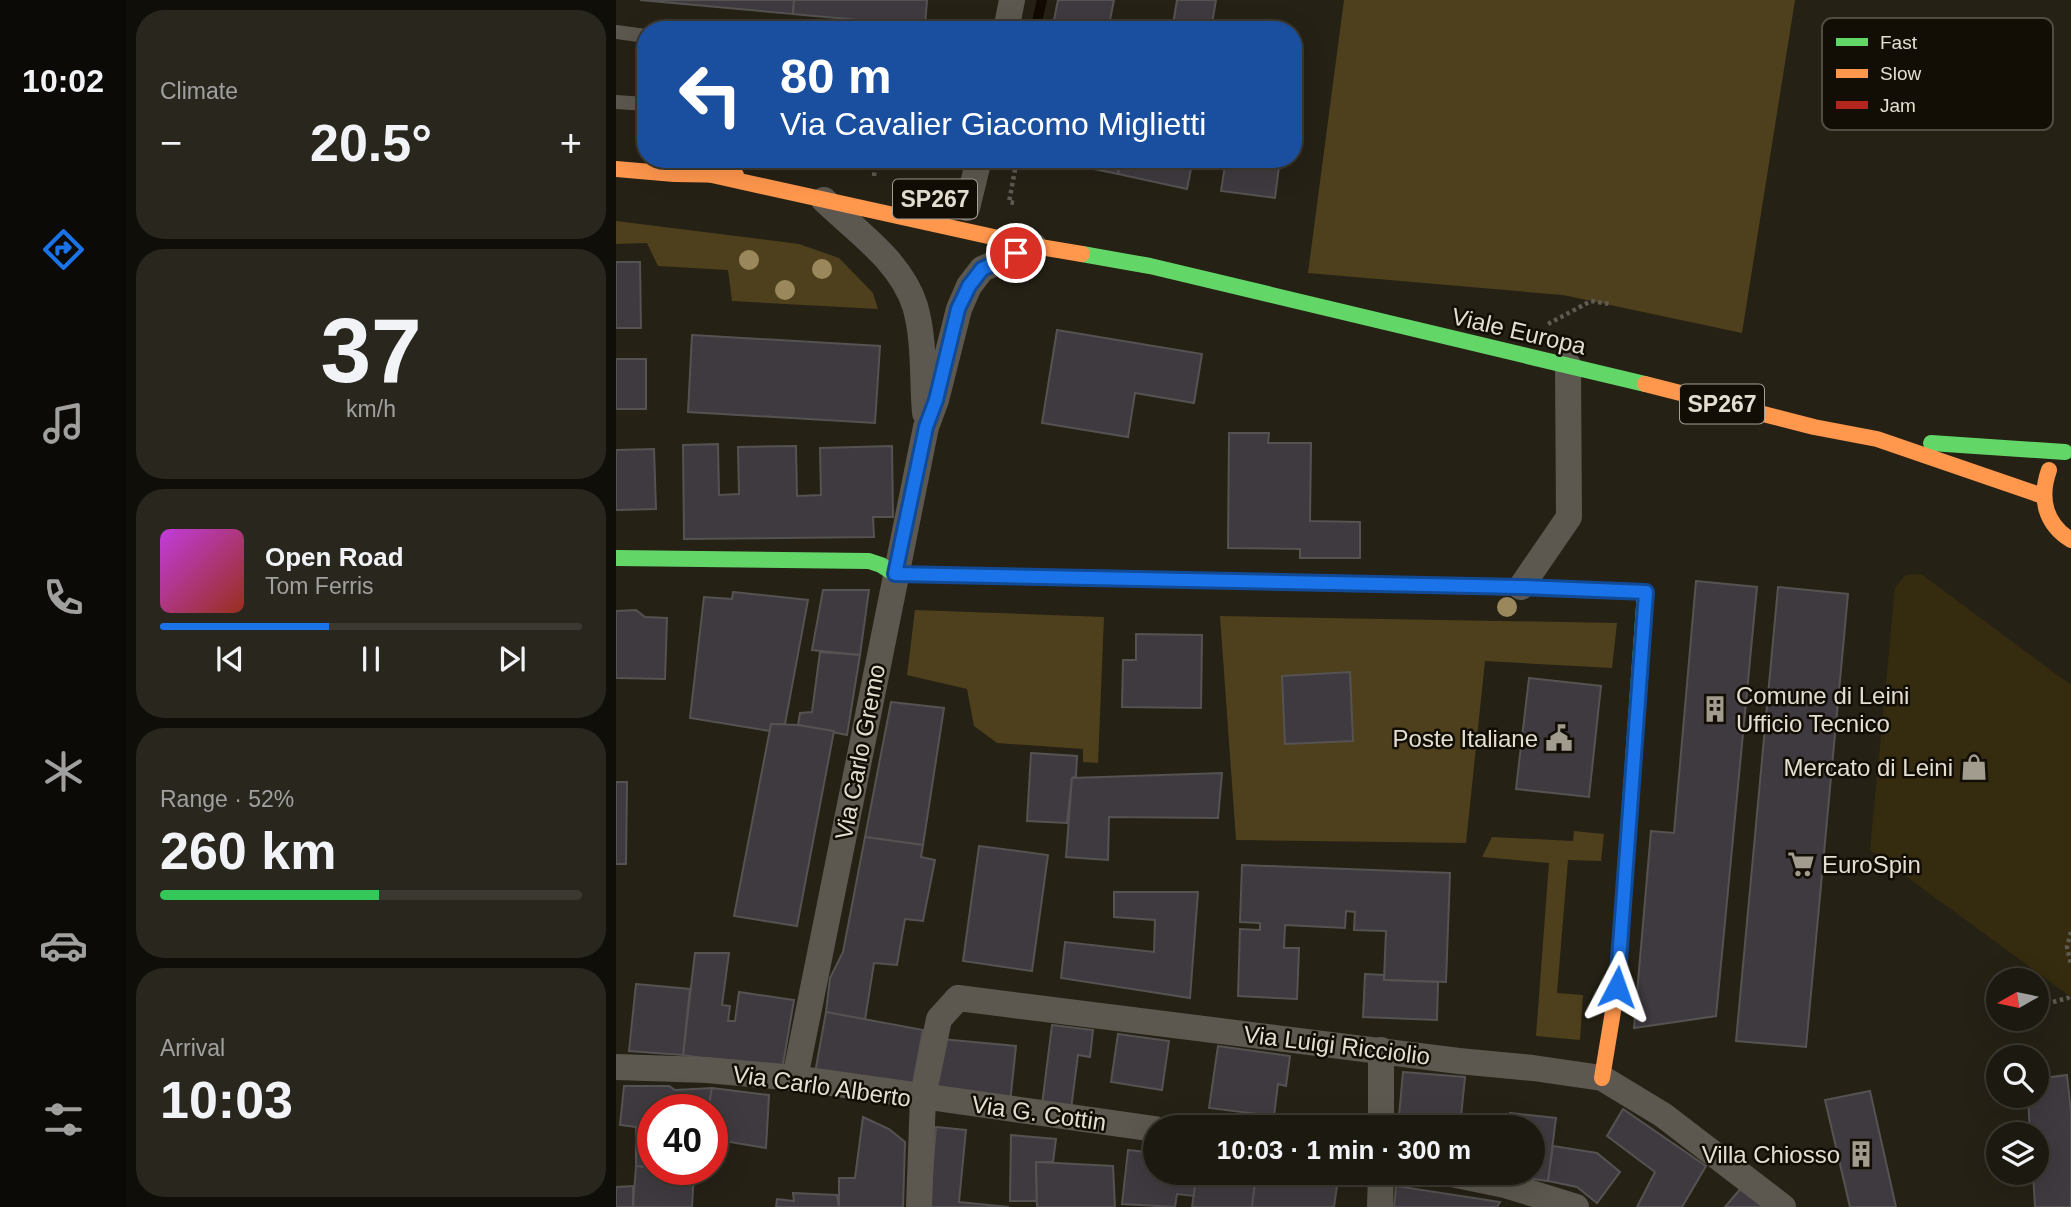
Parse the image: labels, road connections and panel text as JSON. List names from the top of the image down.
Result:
{
  "streets": {
    "main road": ["SP267", "Viale Europa"],
    "street": [
      "Via Carlo Gremo",
      "Via Luigi Ricciolio",
      "Via Carlo Alberto",
      "Via G. Cottin"
    ]
  },
  "crossings": [
    ["Viale Europa", "Via Carlo Gremo"],
    ["Via Carlo Gremo", "Via Carlo Alberto"],
    ["Via Luigi Ricciolio", "Via Carlo Alberto"],
    ["Via Luigi Ricciolio", "Via G. Cottin"],
    ["Via Carlo Alberto", "Via G. Cottin"]
  ],
  "places": {
    "building": ["Comune di Leini Ufficio Tecnico", "Villa Chiosso"],
    "public building": ["Poste Italiane"],
    "shop": ["Mercato di Leini"],
    "supermarket": ["EuroSpin"]
  },
  "legend": ["Fast", "Slow", "Jam"],
  "north": "left",
  "page": {
    "tabs": "10:02",
    "tile": [
      "Climate",
      ["37", "km/h"],
      ["Range · 52%", "260 km"],
      ["Arrival", "10:03"]
    ],
    "turn": ["80 m", "Via Cavalier Giacomo Miglietti"],
    "heat": ["−", "20.5°", "+"],
    "song": ["Open Road", "Tom Ferris"],
    "limit": "40",
    "trip": "10:03 · 1 min · 300 m"
  }
}
